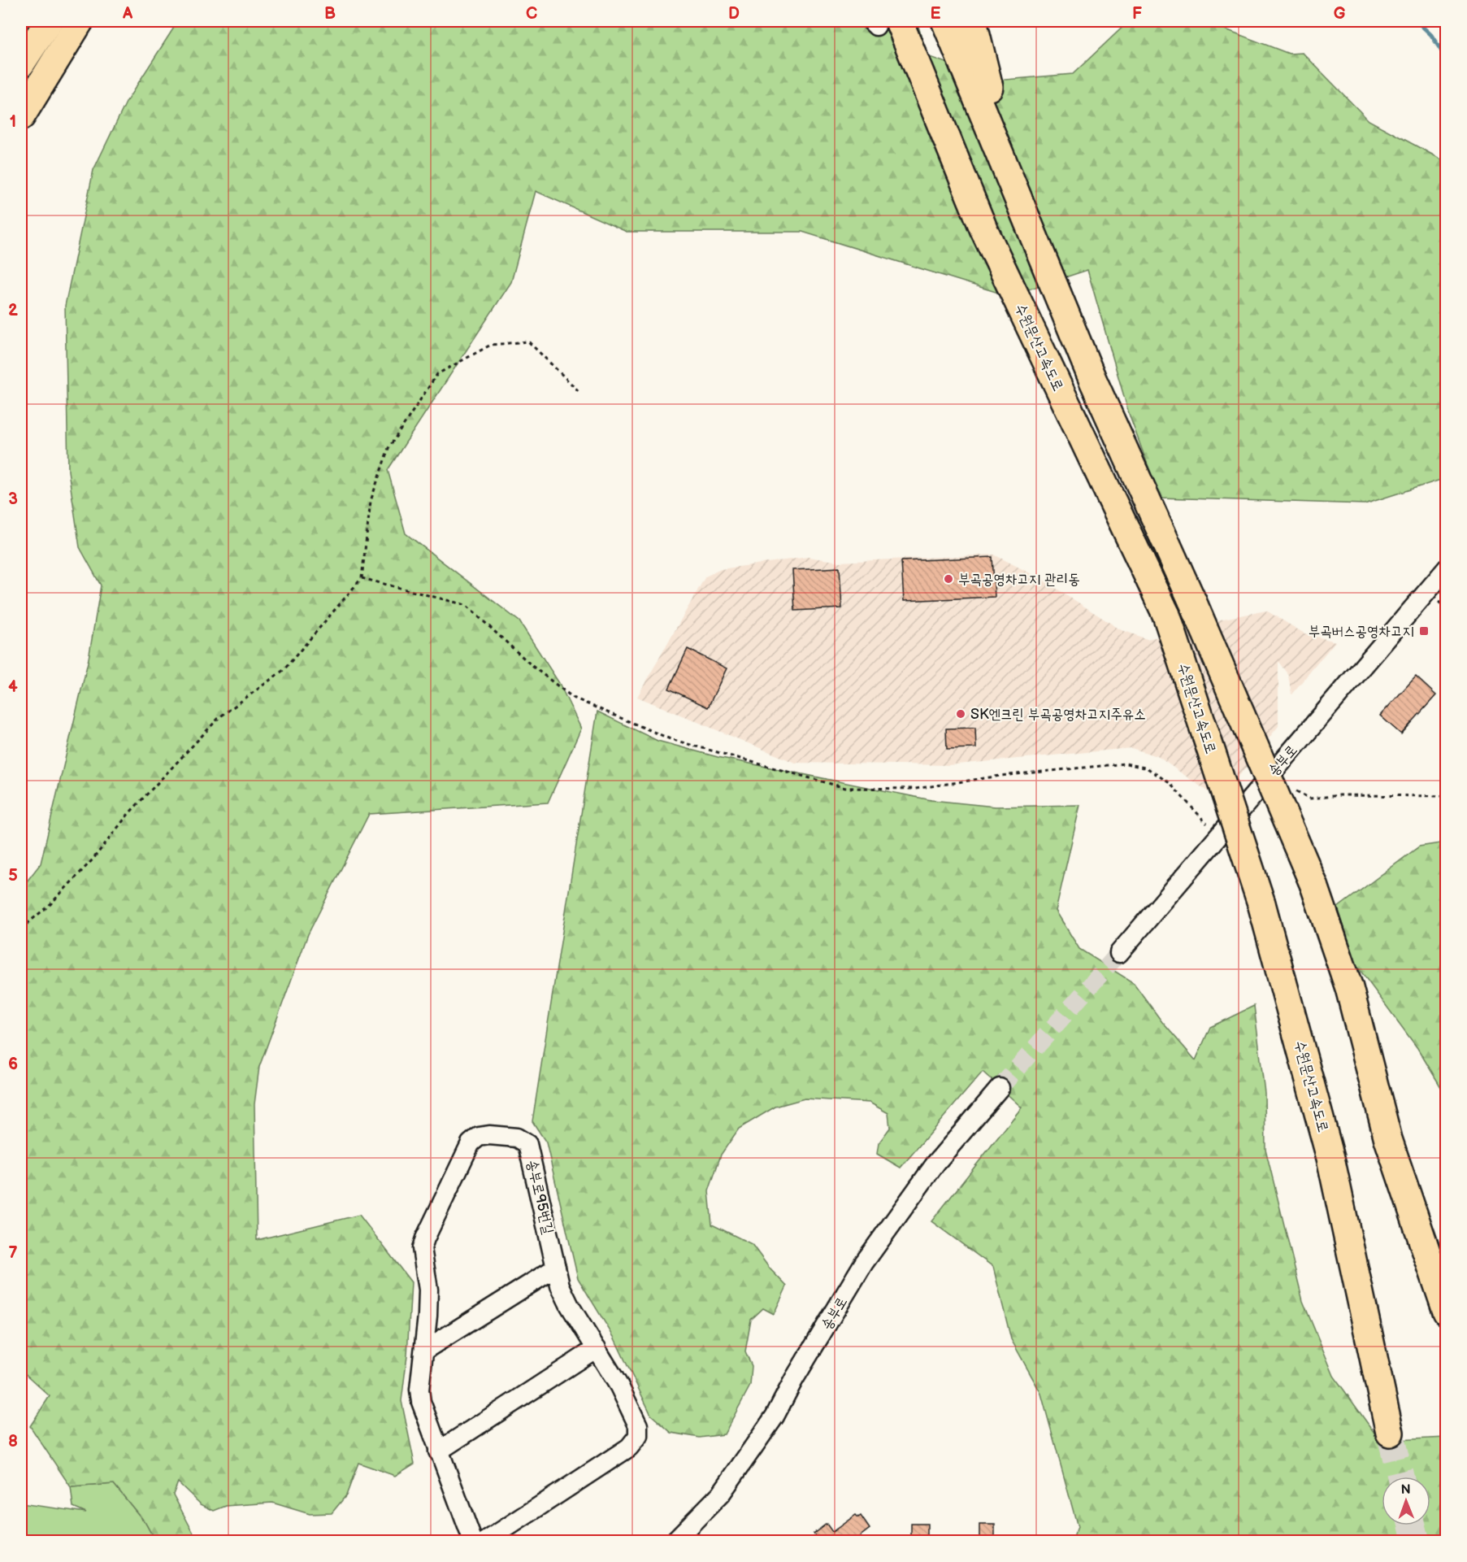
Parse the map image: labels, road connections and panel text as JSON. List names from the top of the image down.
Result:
{
  "streets": {
    "highway": ["수원문산고속도로"],
    "street": ["송부로", "송부로95번길"]
  },
  "places": {
    "other": ["부곡공영차고지 관리동", "SK엔크린 부곡공영차고지주유소"],
    "transit": ["부곡버스공영차고지"]
  },
  "north": "top",
  "grid": {
    "columns": [
      "A",
      "B",
      "C",
      "D",
      "E",
      "F",
      "G"
    ],
    "rows": [
      "1",
      "2",
      "3",
      "4",
      "5",
      "6",
      "7",
      "8"
    ]
  }
}
